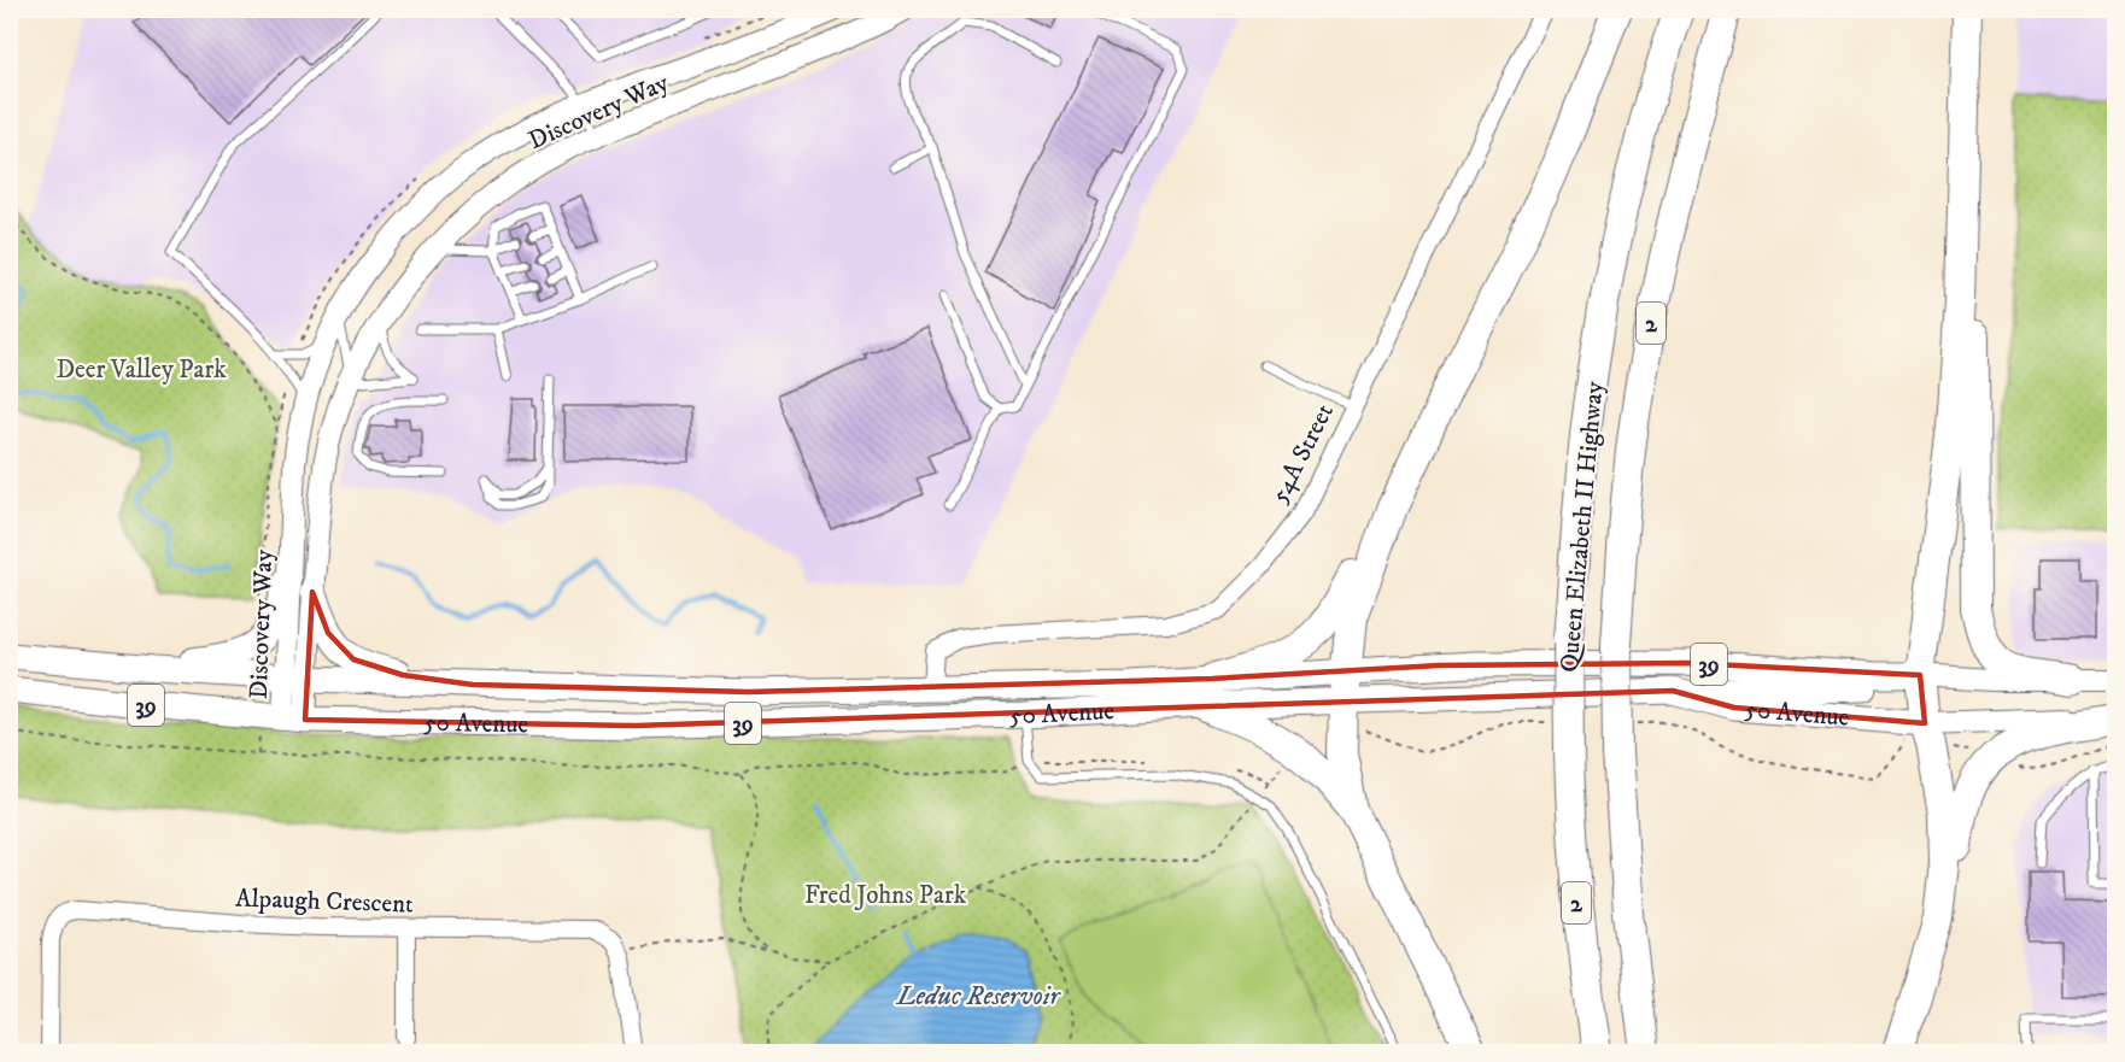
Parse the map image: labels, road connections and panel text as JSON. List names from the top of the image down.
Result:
{
  "streets": {
    "highway": ["2", "Queen Elizabeth II Highway"],
    "main road": ["39", "50 Avenue"],
    "street": ["Discovery Way", "54A Street", "Alpaugh Crescent"]
  },
  "crossings": [
    ["Discovery Way", "50 Avenue"],
    ["54A Street", "50 Avenue"]
  ],
  "water": ["Leduc Reservoir"],
  "parks": ["Deer Valley Park", "Fred Johns Park"]
}
